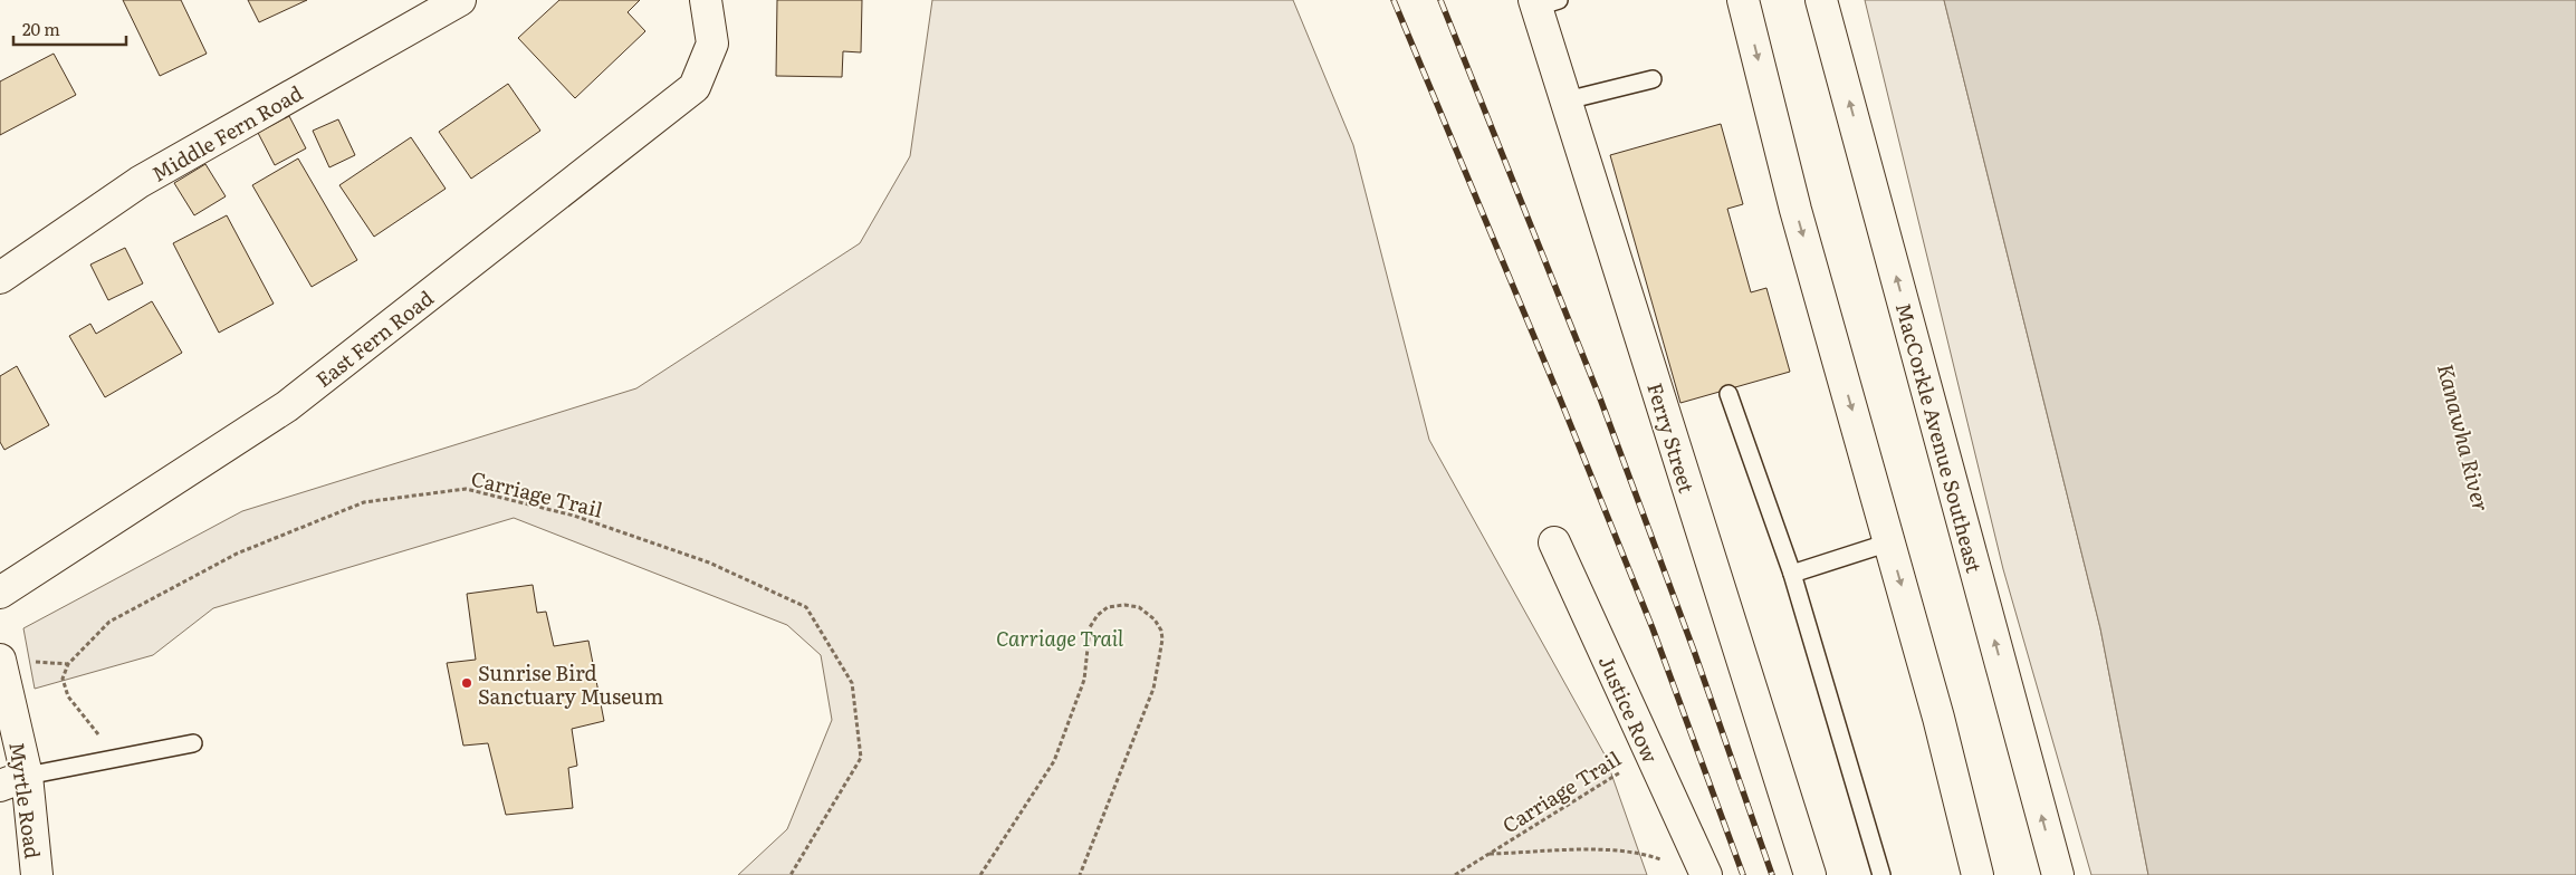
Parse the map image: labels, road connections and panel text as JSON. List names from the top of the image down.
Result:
{
  "streets": {
    "main road": [
      "Middle Fern Road",
      "East Fern Road",
      "Ferry Street",
      "MacCorkle Avenue Southeast",
      "Justice Row",
      "Myrtle Road"
    ],
    "path": ["Carriage Trail"]
  },
  "crossings": [
    ["Carriage Trail", "Justice Row"]
  ],
  "water": ["Kanawha River"],
  "parks": ["Carriage Trail"],
  "places": ["Sunrise Bird Sanctuary Museum"],
  "scale_bar": "20 m"
}
